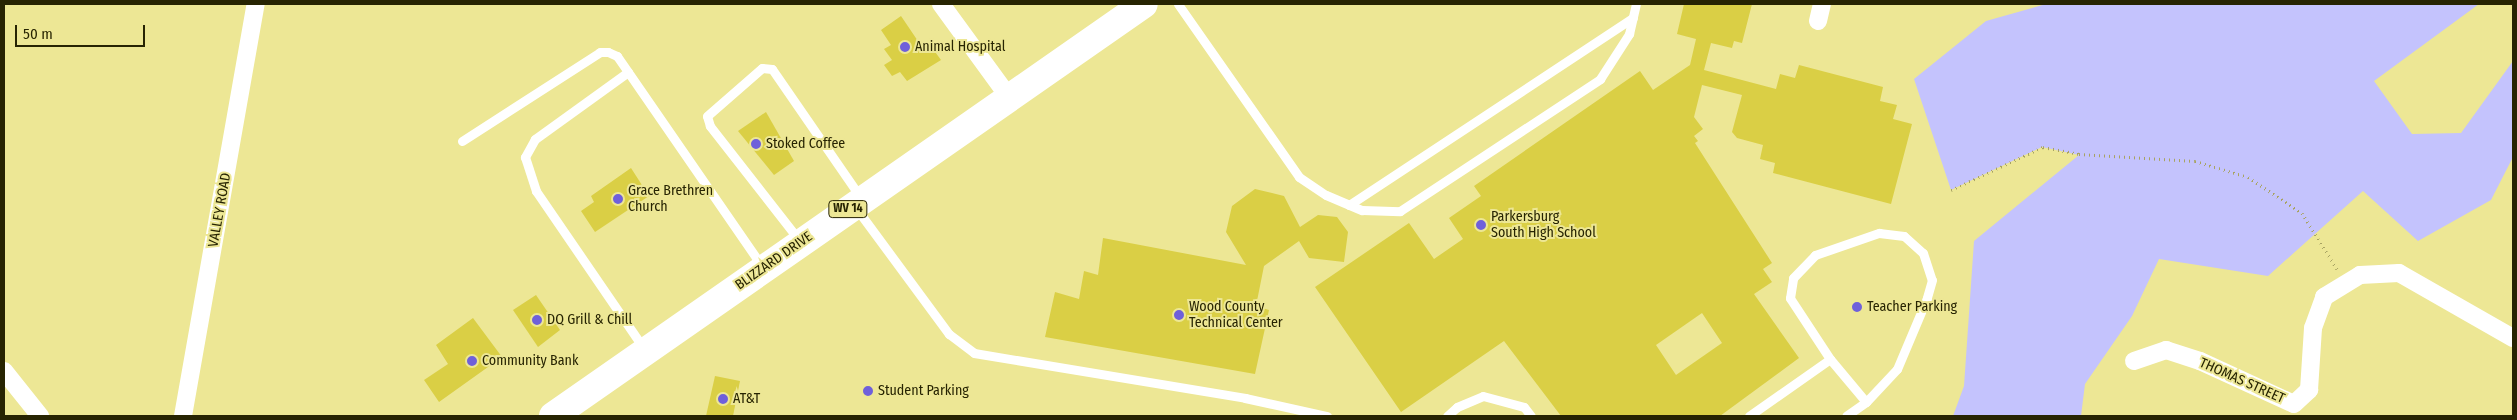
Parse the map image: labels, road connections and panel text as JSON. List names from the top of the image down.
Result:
{
  "streets": {
    "main road": ["WV 14", "BLIZZARD DRIVE"],
    "street": ["VALLEY ROAD", "THOMAS STREET"]
  },
  "places": [
    "Animal Hospital",
    "Stoked Coffee",
    "Grace Brethren Church",
    "Parkersburg South High School",
    "Teacher Parking",
    "Wood County Technical Center",
    "DQ Grill & Chill",
    "Community Bank",
    "Student Parking",
    "AT&T"
  ],
  "scale_bar": "50 m"
}
